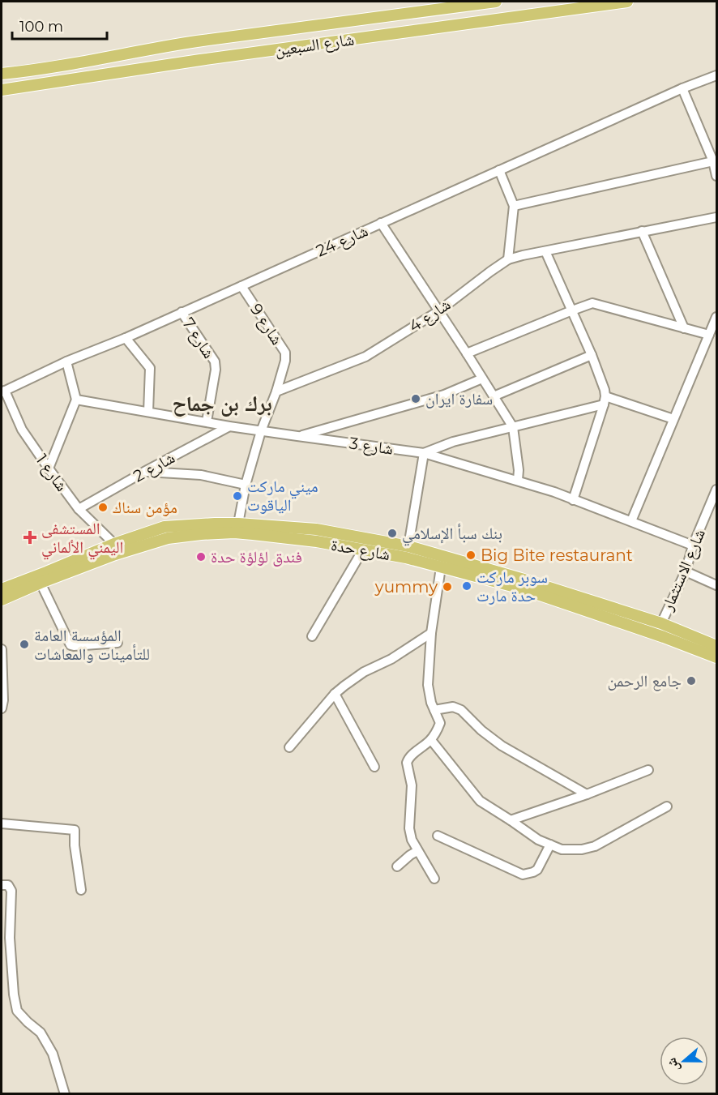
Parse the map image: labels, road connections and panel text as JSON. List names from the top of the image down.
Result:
{
  "streets": {
    "main road": ["شارع السبعين", "شارع حدة"],
    "street": [
      "شارع 24",
      "شارع 4",
      "شارع 9",
      "شارع 7",
      "شارع 3",
      "شارع 2",
      "شارع 1",
      "شارع الاستثمار"
    ]
  },
  "crossings": [
    ["شارع 24", "شارع 9"],
    ["شارع 24", "شارع 7"],
    ["شارع 24", "شارع 1"],
    ["شارع 4", "شارع 9"],
    ["شارع 7", "شارع 3"],
    ["شارع 3", "شارع 2"],
    ["شارع 3", "شارع الاستثمار"],
    ["شارع 2", "شارع 1"],
    ["شارع 1", "شارع حدة"],
    ["شارع حدة", "شارع الاستثمار"]
  ],
  "districts": ["برك بن جماح"],
  "places": {
    "other": [
      "سفارة ايران",
      "ميني ماركت الياقوت",
      "مؤمن سناك",
      "بنك سبأ الإسلامي",
      "Big Bite restaurant",
      "فندق لؤلؤة حدة",
      "سوبر ماركت حدة مارت",
      "yummy",
      "المؤسسة العامة للتأمينات والمعاشات",
      "جامع الرحمن"
    ],
    "health": ["المستشفى اليمني الألماني"]
  },
  "scale_bar": "100 m",
  "north": "left"
}
